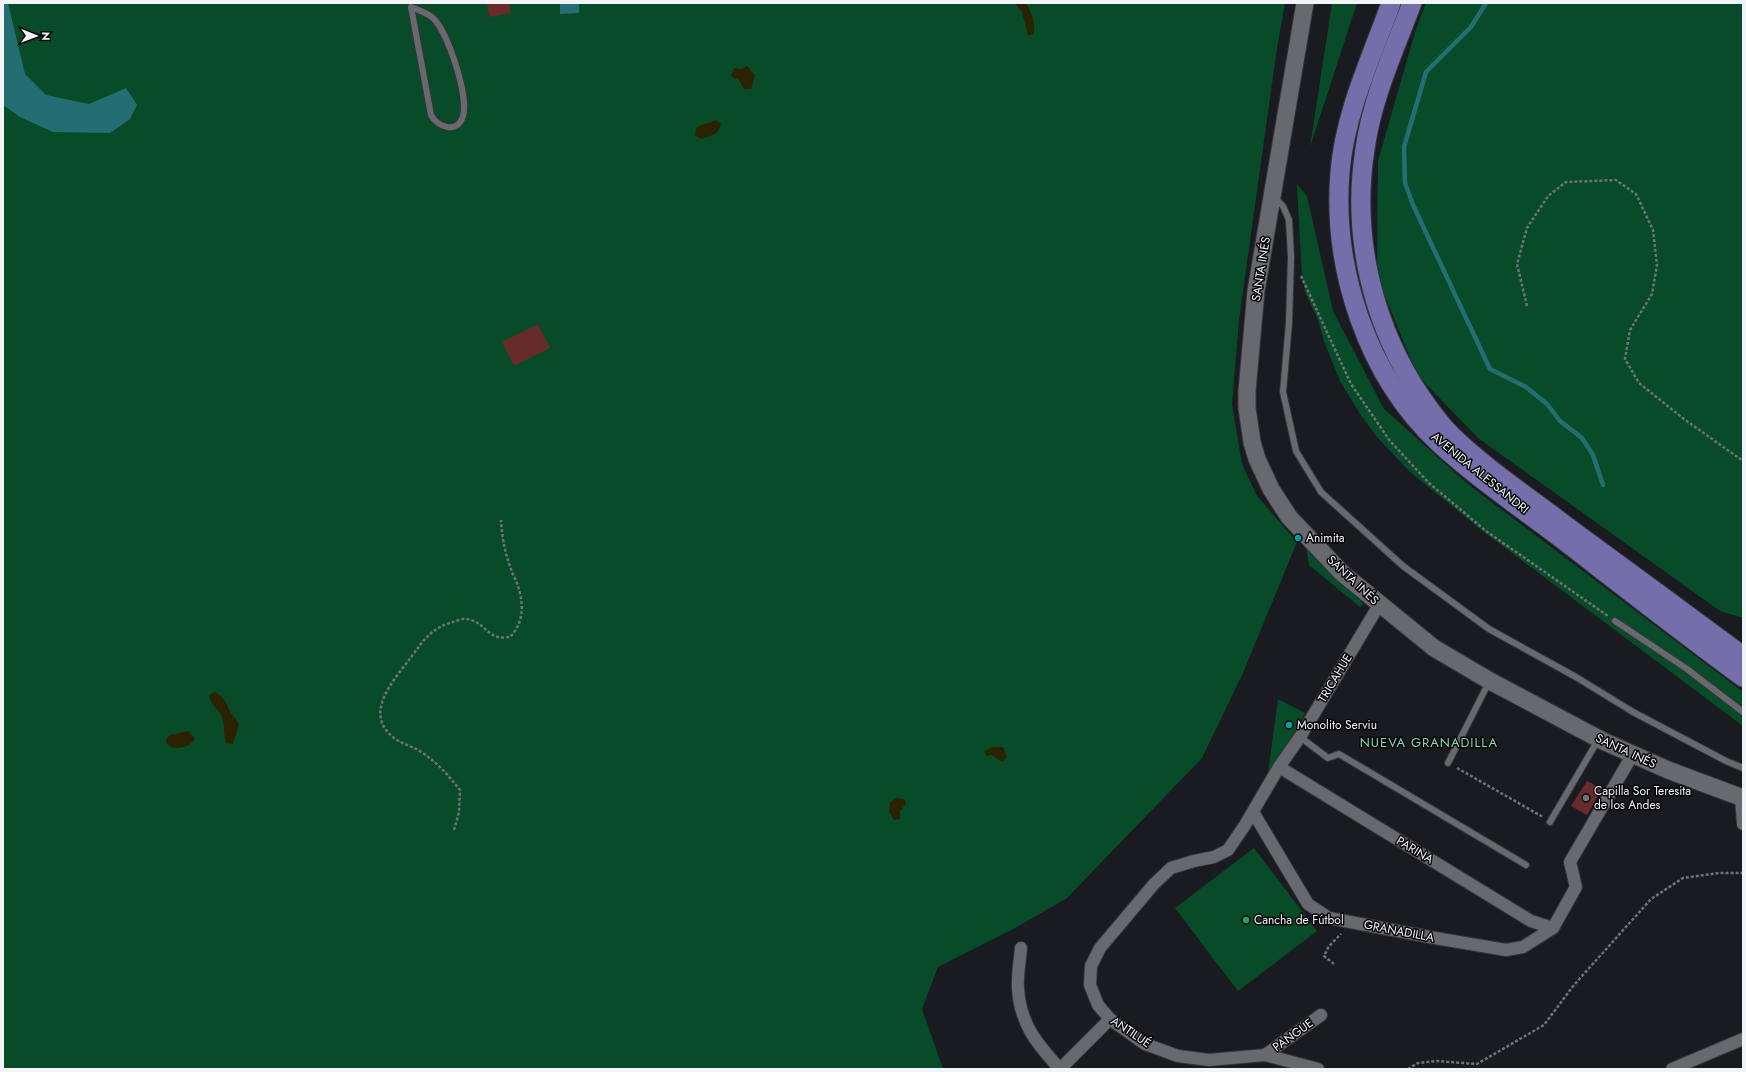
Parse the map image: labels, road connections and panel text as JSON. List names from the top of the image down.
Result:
{
  "streets": {
    "main road": ["SANTA INÉS", "AVENIDA ALESSANDRI"],
    "street": [
      "TRICAHUE",
      "PARINA",
      "GRANADILLA",
      "ANTILUÉ",
      "PANGUE"
    ]
  },
  "crossings": [
    ["SANTA INÉS", "TRICAHUE"],
    ["TRICAHUE", "PARINA"],
    ["TRICAHUE", "GRANADILLA"],
    ["TRICAHUE", "ANTILUÉ"],
    ["PARINA", "GRANADILLA"],
    ["GRANADILLA", "ANTILUÉ"],
    ["ANTILUÉ", "PANGUE"]
  ],
  "districts": ["NUEVA GRANADILLA"],
  "places": [
    "Animita",
    "Monolito Serviu",
    "Capilla Sor Teresita de los Andes",
    "Cancha de Fútbol"
  ],
  "north": "right"
}
